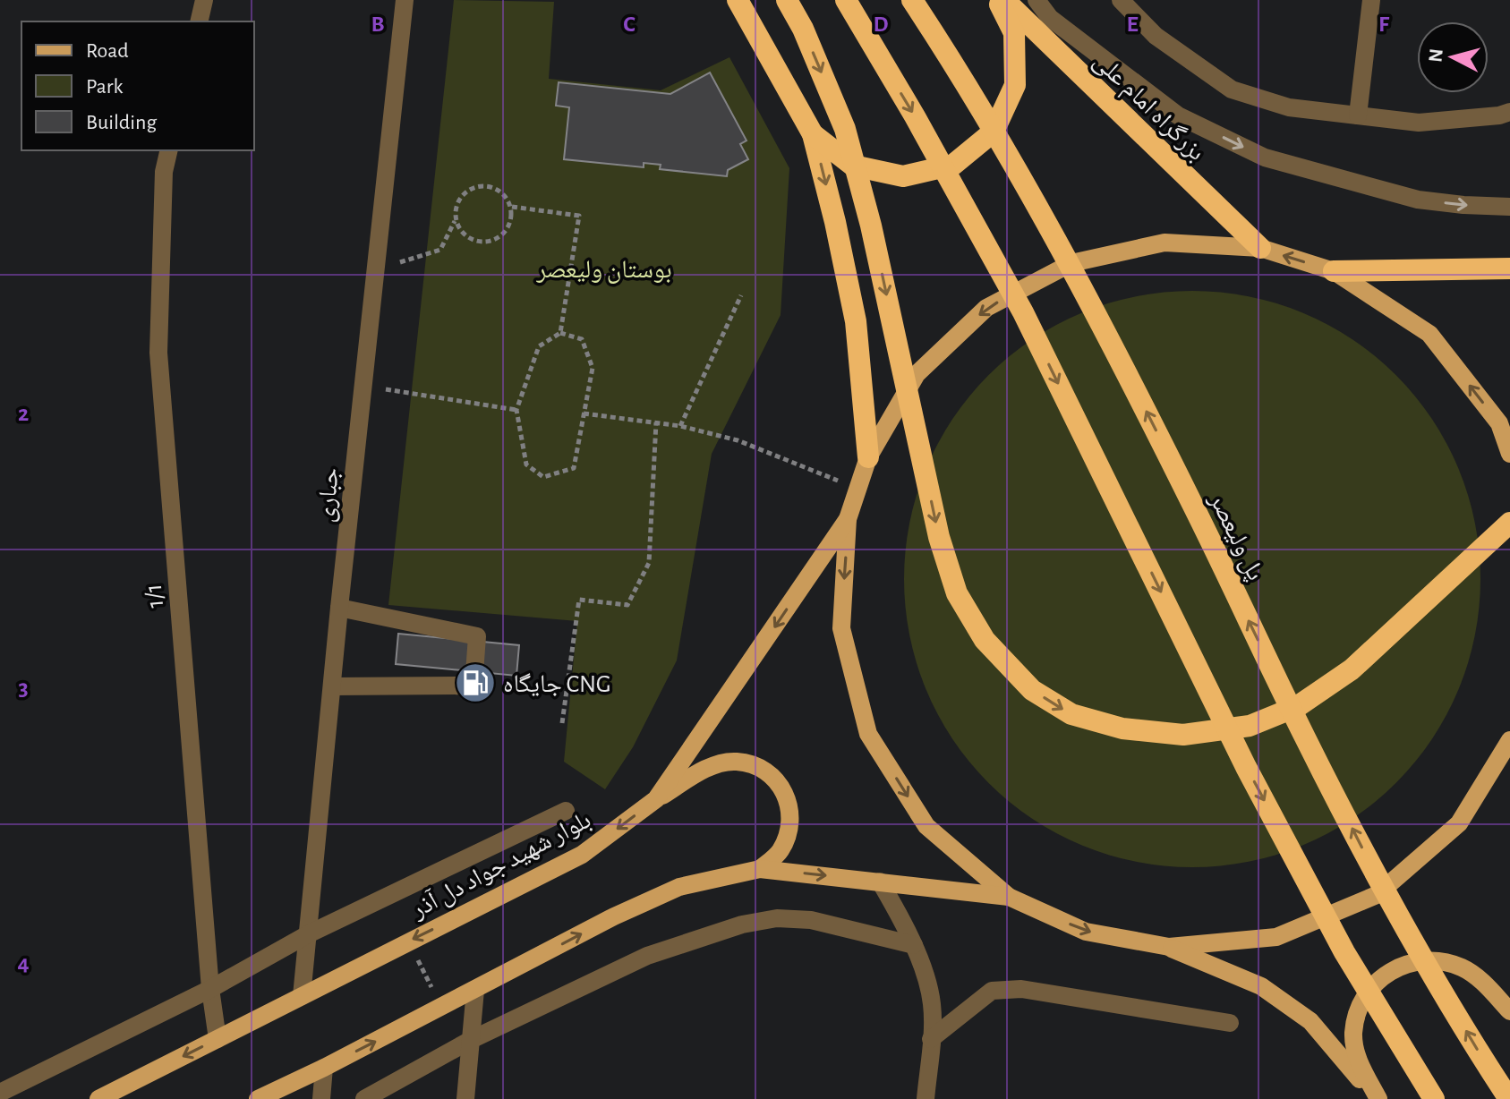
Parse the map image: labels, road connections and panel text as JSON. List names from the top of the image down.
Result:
{
  "streets": {
    "highway": ["بزرگراه امام علی", "پل ولیعصر"],
    "main road": ["بلوار شهید جواد دل آذر"],
    "street": ["جباری", "1/1"]
  },
  "crossings": [
    ["جباری", "بلوار شهید جواد دل آذر"],
    ["1/1", "بلوار شهید جواد دل آذر"]
  ],
  "parks": ["بوستان ولیعصر"],
  "places": {
    "fuel station": ["جایگاه CNG"]
  },
  "legend": ["Road", "Park", "Building"],
  "north": "left",
  "grid": {
    "columns": [
      "B",
      "C",
      "D",
      "E",
      "F"
    ],
    "rows": ["2", "3", "4"]
  }
}
